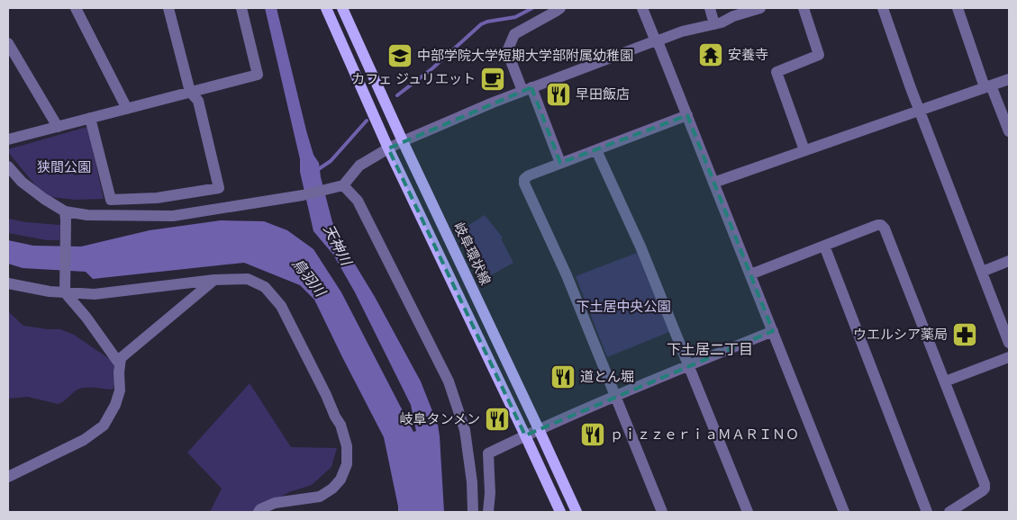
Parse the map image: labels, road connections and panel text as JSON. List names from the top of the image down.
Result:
{
  "streets": {
    "main road": ["岐阜環状線"]
  },
  "districts": ["下土居二丁目"],
  "water": ["天神川", "鳥羽川"],
  "parks": ["狭間公園", "下土居中央公園"],
  "places": {
    "temple": ["安養寺"],
    "school or university": ["中部学院大学短期大学部附属幼稚園"],
    "cafe": ["カフェ ジュリエット"],
    "restaurant": [
      "早田飯店",
      "道とん堀",
      "岐阜タンメン",
      "ｐｉｚｚｅｒｉａＭＡＲＩＮＯ"
    ],
    "pharmacy": ["ウエルシア薬局"]
  }
}
